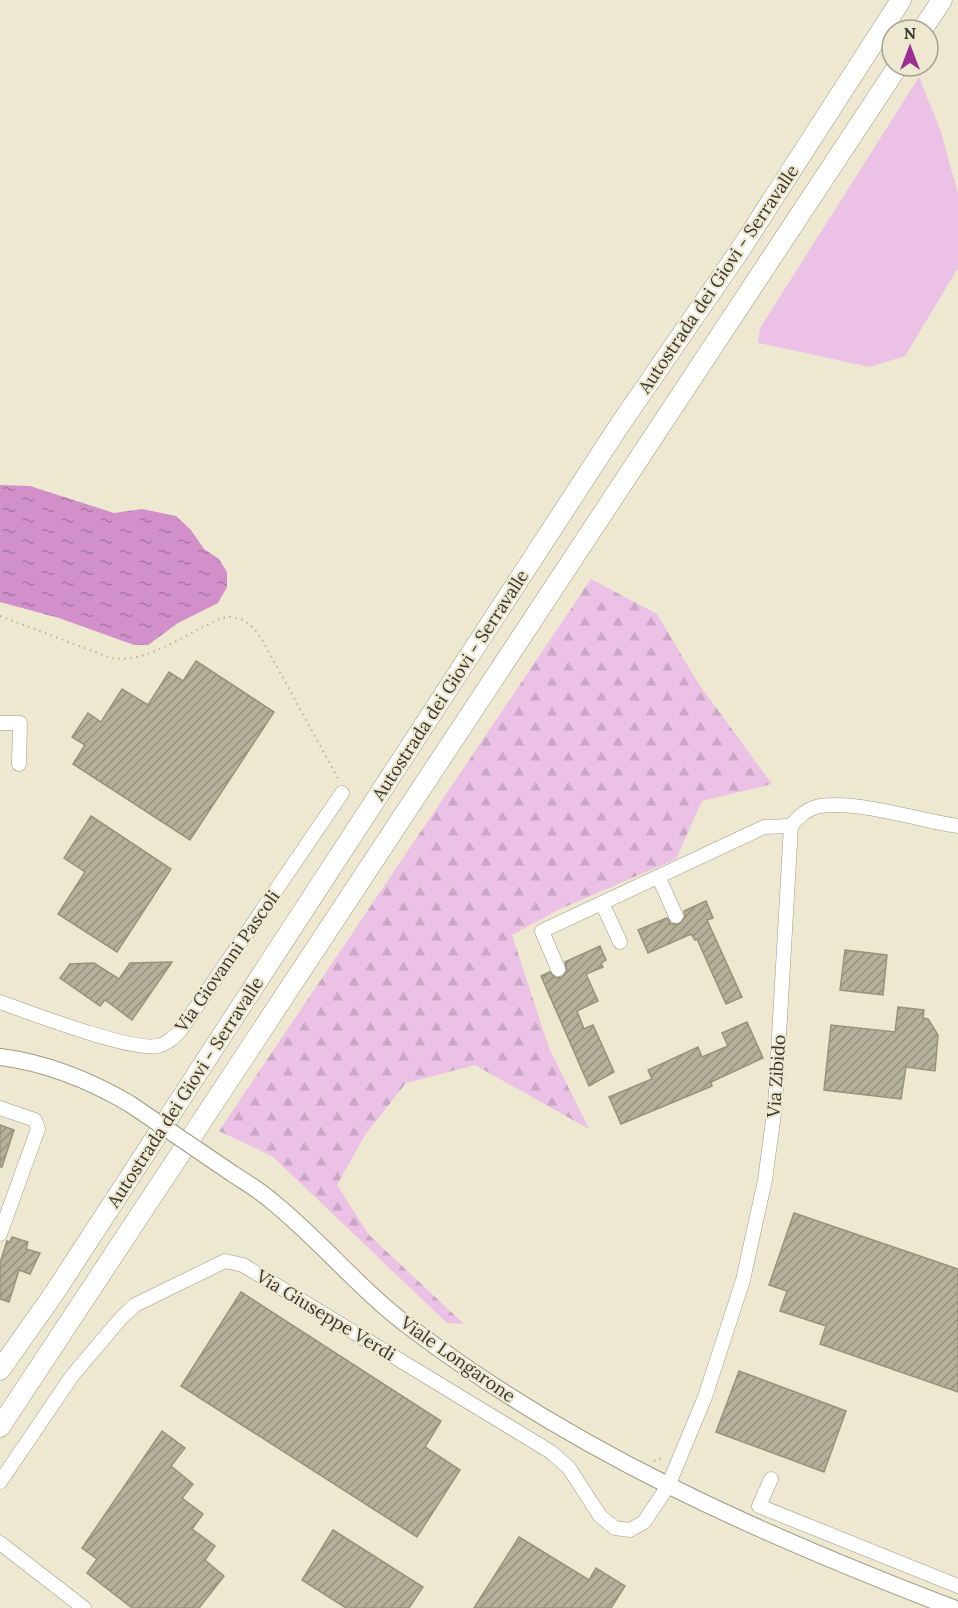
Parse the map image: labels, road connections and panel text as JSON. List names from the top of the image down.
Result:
{
  "streets": {
    "highway": ["Autostrada dei Giovi - Serravalle"],
    "main road": ["Viale Longarone"],
    "street": ["Via Giovanni Pascoli", "Via Zibido", "Via Giuseppe Verdi"]
  },
  "crossings": [
    ["Via Zibido", "Via Giuseppe Verdi"],
    ["Via Zibido", "Viale Longarone"],
    ["Via Giuseppe Verdi", "Viale Longarone"]
  ],
  "north": "top"
}
